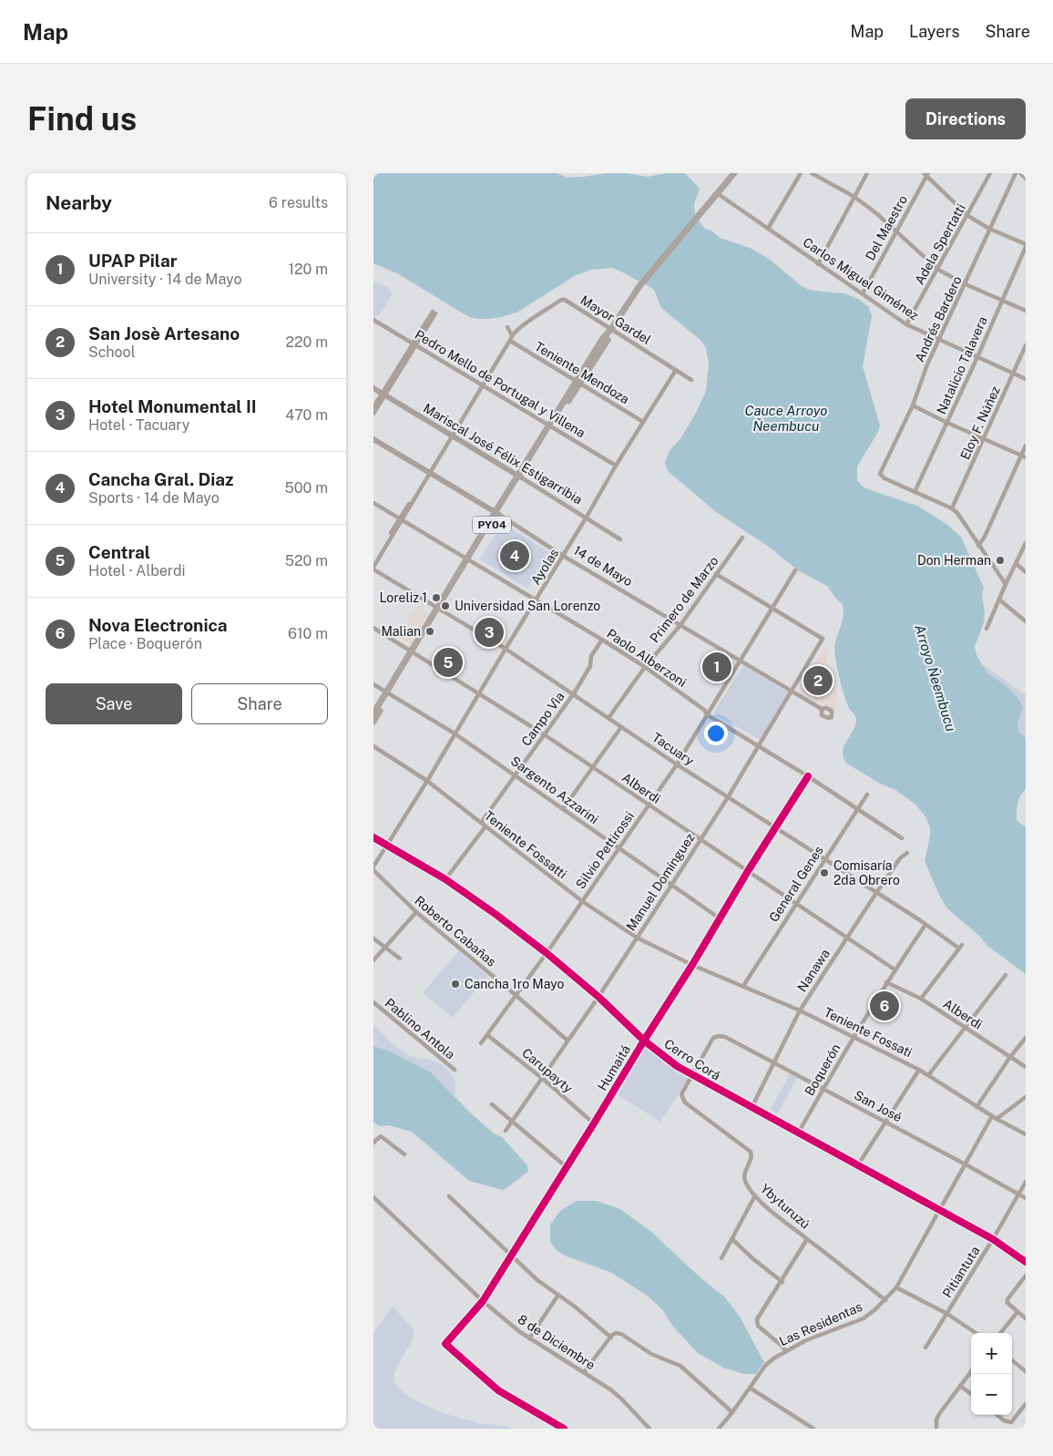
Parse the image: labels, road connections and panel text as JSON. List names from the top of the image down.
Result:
{
  "streets": {
    "main road": ["PY04"],
    "street": [
      "Del Maestro",
      "Adela Spertatti",
      "Carlos Miguel Giménez",
      "Andrés Bardero",
      "Mayor Gardel",
      "Natalicio Talavera",
      "Teniente Mendoza",
      "Pedro Mello de Portugal y Villena",
      "Eloy F. Núñez",
      "Mariscal José Félix Estigarribia",
      "14 de Mayo",
      "Ayolas",
      "Primero de Marzo",
      "Paolo Alberzoni",
      "Campo Vìa",
      "Tacuary",
      "Alberdi",
      "Sargento Azzarini",
      "Teniente Fossatti",
      "Silvio Pettirossi",
      "Manuel Domínguez",
      "General Genes",
      "Roberto Cabañas",
      "Nanawa",
      "Pablino Antola",
      "Teniente Fossati",
      "Cerro Corá",
      "Humaitá",
      "Boquerón",
      "Carupayty",
      "San José",
      "Ybyturuzú",
      "Pitiantuta",
      "Las Residentas",
      "8 de Diciembre"
    ]
  },
  "crossings": [
    ["Del Maestro", "Carlos Miguel Giménez"],
    ["Adela Spertatti", "Carlos Miguel Giménez"],
    ["Carlos Miguel Giménez", "Andrés Bardero"],
    ["Carlos Miguel Giménez", "Natalicio Talavera"],
    ["Carlos Miguel Giménez", "Eloy F. Núñez"],
    ["Carlos Miguel Giménez", "PY04"],
    ["Andrés Bardero", "Natalicio Talavera"],
    ["Mayor Gardel", "PY04"],
    ["Mayor Gardel", "Ayolas"],
    ["Teniente Mendoza", "PY04"],
    ["Teniente Mendoza", "Ayolas"],
    ["Pedro Mello de Portugal y Villena", "PY04"],
    ["Pedro Mello de Portugal y Villena", "Ayolas"],
    ["Mariscal José Félix Estigarribia", "PY04"],
    ["Mariscal José Félix Estigarribia", "Ayolas"],
    ["PY04", "14 de Mayo"],
    ["PY04", "Paolo Alberzoni"],
    ["PY04", "Tacuary"],
    ["PY04", "Alberdi"],
    ["PY04", "Sargento Azzarini"],
    ["14 de Mayo", "Ayolas"],
    ["14 de Mayo", "Primero de Marzo"],
    ["14 de Mayo", "Silvio Pettirossi"],
    ["14 de Mayo", "Manuel Domínguez"],
    ["Ayolas", "Paolo Alberzoni"],
    ["Ayolas", "Tacuary"],
    ["Ayolas", "Alberdi"],
    ["Ayolas", "Sargento Azzarini"],
    ["Ayolas", "Teniente Fossatti"],
    ["Ayolas", "Cerro Corá"],
    ["Primero de Marzo", "Paolo Alberzoni"],
    ["Primero de Marzo", "Tacuary"],
    ["Paolo Alberzoni", "Campo Vìa"],
    ["Paolo Alberzoni", "Silvio Pettirossi"],
    ["Paolo Alberzoni", "Manuel Domínguez"],
    ["Paolo Alberzoni", "General Genes"],
    ["Paolo Alberzoni", "Humaitá"],
    ["Campo Vìa", "Tacuary"],
    ["Campo Vìa", "Alberdi"],
    ["Campo Vìa", "Sargento Azzarini"],
    ["Campo Vìa", "Teniente Fossatti"],
    ["Tacuary", "Alberdi"],
    ["Tacuary", "Silvio Pettirossi"],
    ["Tacuary", "Manuel Domínguez"],
    ["Tacuary", "General Genes"],
    ["Tacuary", "Nanawa"],
    ["Tacuary", "Humaitá"],
    ["Tacuary", "Boquerón"],
    ["Alberdi", "Silvio Pettirossi"],
    ["Alberdi", "Manuel Domínguez"],
    ["Alberdi", "General Genes"],
    ["Alberdi", "Nanawa"],
    ["Alberdi", "Humaitá"],
    ["Alberdi", "Boquerón"],
    ["Sargento Azzarini", "Silvio Pettirossi"],
    ["Sargento Azzarini", "Manuel Domínguez"],
    ["Sargento Azzarini", "Humaitá"],
    ["Teniente Fossatti", "Silvio Pettirossi"],
    ["Teniente Fossatti", "Manuel Domínguez"],
    ["Teniente Fossatti", "Teniente Fossati"],
    ["Teniente Fossatti", "Humaitá"],
    ["Silvio Pettirossi", "Manuel Domínguez"],
    ["Silvio Pettirossi", "Roberto Cabañas"],
    ["Silvio Pettirossi", "Cerro Corá"],
    ["Silvio Pettirossi", "Carupayty"],
    ["Manuel Domínguez", "Roberto Cabañas"],
    ["Manuel Domínguez", "Cerro Corá"],
    ["Manuel Domínguez", "Carupayty"],
    ["General Genes", "Teniente Fossati"],
    ["Nanawa", "Teniente Fossati"],
    ["Nanawa", "Cerro Corá"],
    ["Nanawa", "San José"],
    ["Teniente Fossati", "Humaitá"],
    ["Teniente Fossati", "Boquerón"],
    ["Teniente Fossati", "Las Residentas"],
    ["Cerro Corá", "Humaitá"],
    ["Cerro Corá", "Boquerón"],
    ["Cerro Corá", "San José"],
    ["Cerro Corá", "Ybyturuzú"],
    ["Cerro Corá", "Pitiantuta"],
    ["Cerro Corá", "Las Residentas"],
    ["Humaitá", "Carupayty"],
    ["Humaitá", "8 de Diciembre"],
    ["Boquerón", "San José"],
    ["San José", "Ybyturuzú"],
    ["San José", "Pitiantuta"],
    ["San José", "Las Residentas"],
    ["Ybyturuzú", "Las Residentas"]
  ],
  "water": ["Cauce Arroyo Ñeembucu", "Arroyo Ñeembucu"],
  "places": [
    "Don Herman",
    "Loreliz 1",
    "Universidad San Lorenzo",
    "Malian",
    "Comisaría 2da Obrero",
    "Cancha 1ro Mayo"
  ],
  "page": {
    "header": "Map",
    "nav": ["Map", "Layers", "Share"],
    "buttons": [
      "Directions",
      ["Save", "Share"]
    ],
    "title": "Find us",
    "heading": ["Nearby", "6 results"],
    "list": [
      {
        "mark": "1",
        "name": "UPAP Pilar",
        "note": "University · 14 de Mayo",
        "value": "120 m"
      },
      {
        "mark": "2",
        "name": "San Josè Artesano",
        "note": "School",
        "value": "220 m"
      },
      {
        "mark": "3",
        "name": "Hotel Monumental II",
        "note": "Hotel · Tacuary",
        "value": "470 m"
      },
      {
        "mark": "4",
        "name": "Cancha Gral. Diaz",
        "note": "Sports · 14 de Mayo",
        "value": "500 m"
      },
      {
        "mark": "5",
        "name": "Central",
        "note": "Hotel · Alberdi",
        "value": "520 m"
      },
      {
        "mark": "6",
        "name": "Nova Electronica",
        "note": "Place · Boquerón",
        "value": "610 m"
      }
    ],
    "pins": [
      "4",
      "3",
      "5",
      "1",
      "2",
      "6"
    ],
    "map_buttons": ["+", "−"]
  }
}
